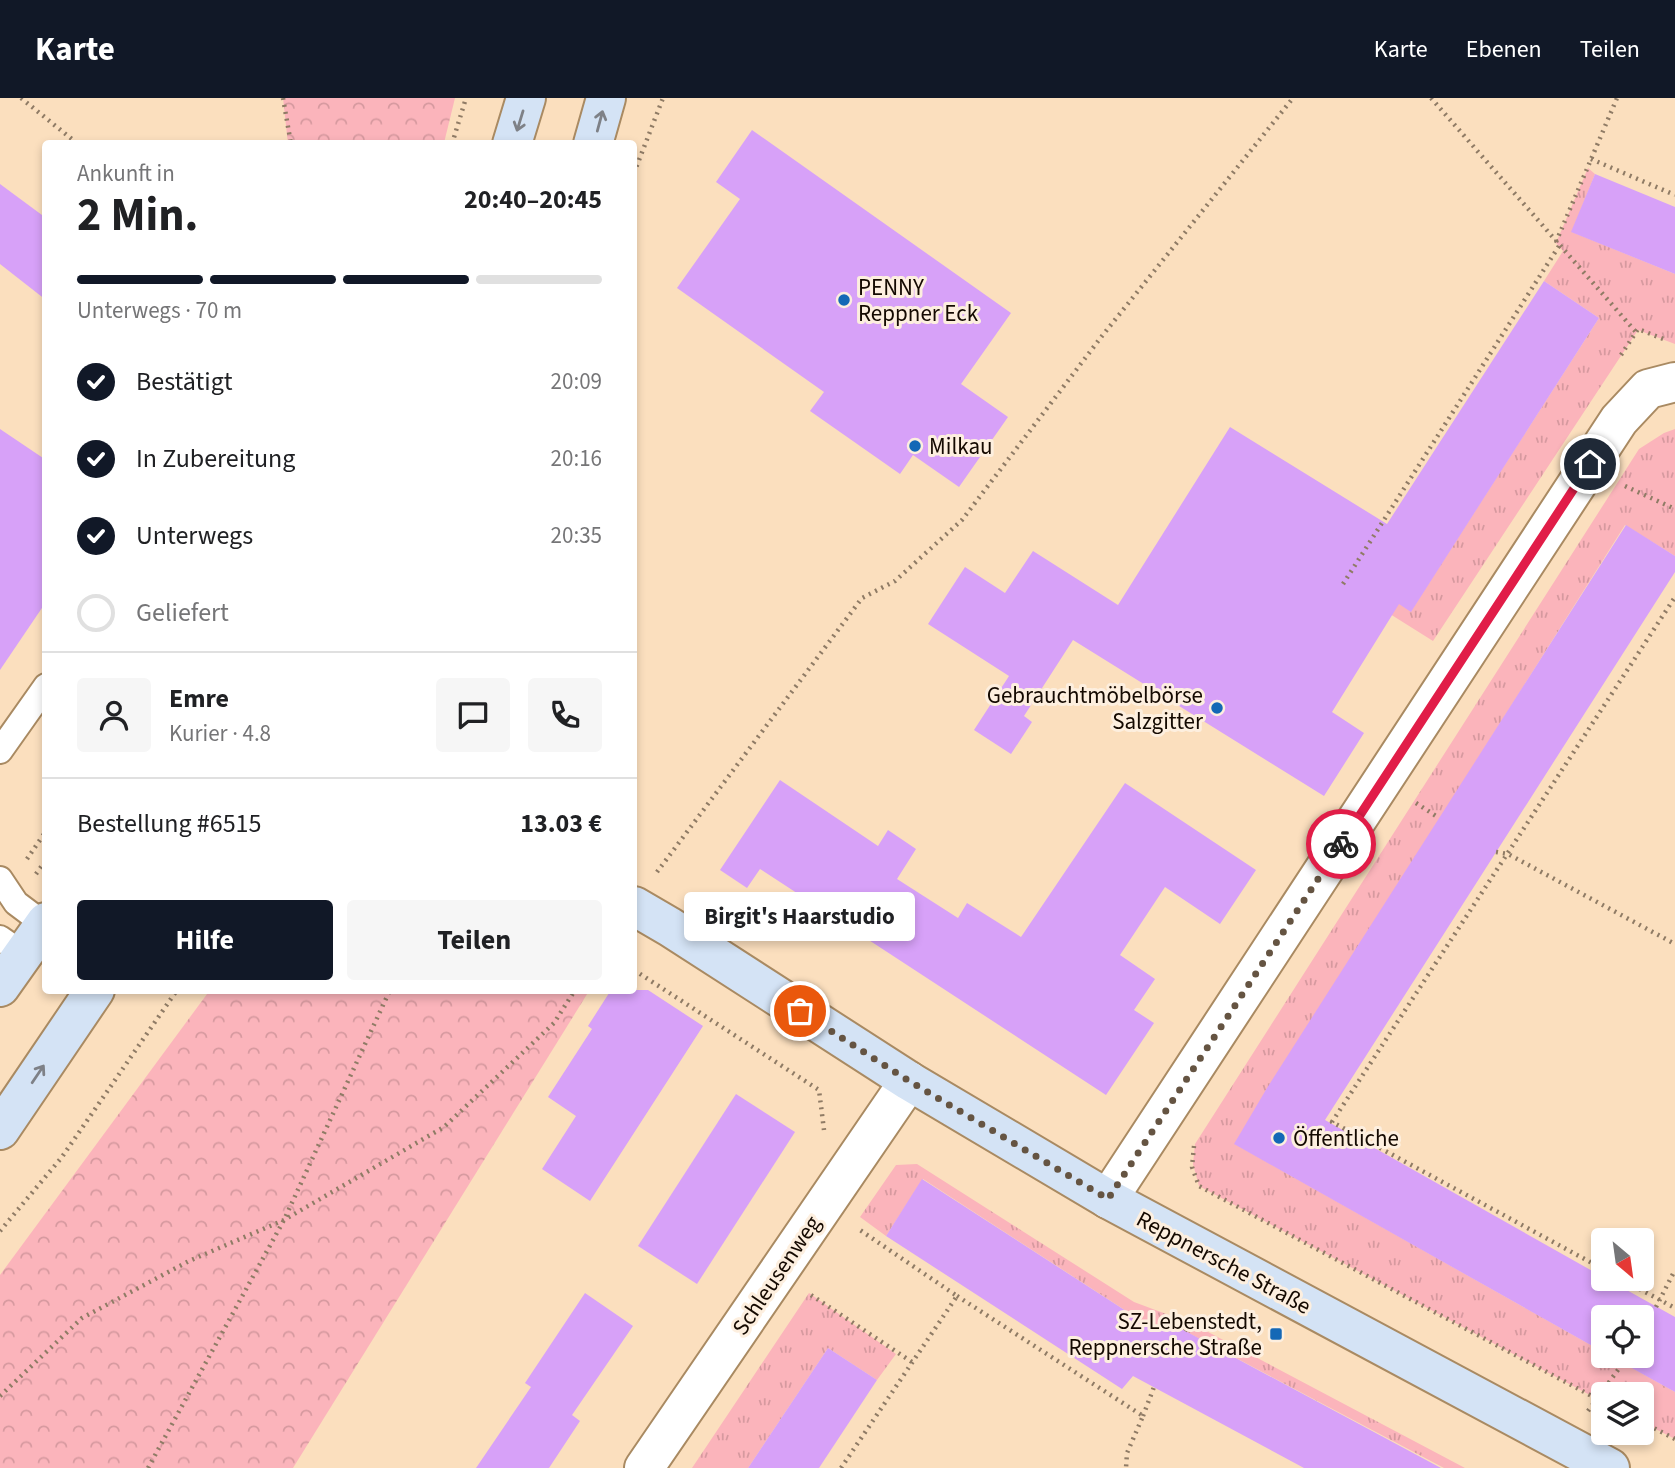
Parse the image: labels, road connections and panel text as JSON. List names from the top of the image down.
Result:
{
  "streets": {
    "street": ["Reppnersche Straße", "Schleusenweg"]
  },
  "crossings": [
    ["Reppnersche Straße", "Schleusenweg"]
  ],
  "places": {
    "other": [
      "PENNY Reppner Eck",
      "Milkau",
      "Gebrauchtmöbelbörse Salzgitter",
      "Birgit's Haarstudio",
      "Öffentliche"
    ],
    "transit": ["SZ-Lebenstedt, Reppnersche Straße"]
  },
  "north": "bottom right",
  "page": {
    "header": "Karte",
    "nav": ["Karte", "Ebenen", "Teilen"],
    "heading": ["2 Min.", "Ankunft in", "20:40–20:45"],
    "panel": [
      "Emre",
      "Kurier · 4.8",
      "Bestellung #6515",
      "13.03 €"
    ],
    "bar": "Unterwegs · 70 m",
    "list": [
      ["Bestätigt", "20:09"],
      ["In Zubereitung", "20:16"],
      ["Unterwegs", "20:35"],
      "Geliefert"
    ],
    "buttons": ["Hilfe", "Teilen"],
    "bubble": "Birgit's Haarstudio"
  }
}
